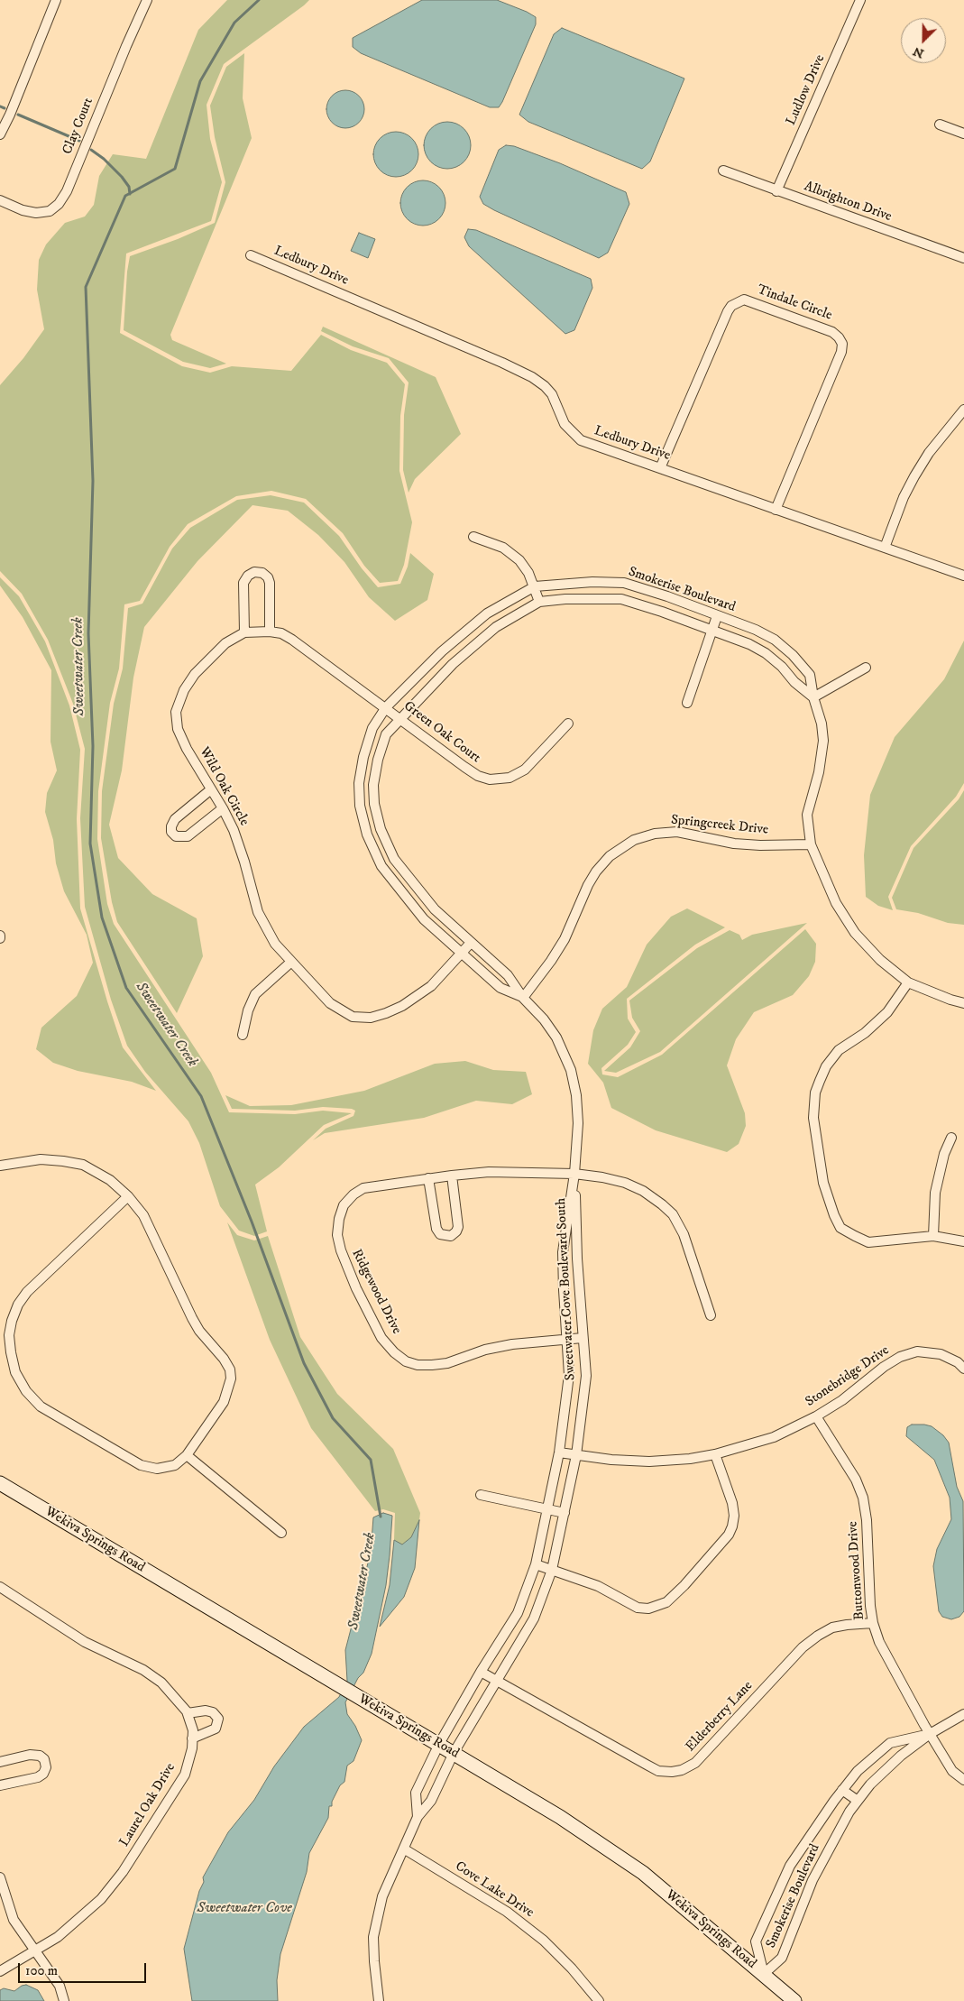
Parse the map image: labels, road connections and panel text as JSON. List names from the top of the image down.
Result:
{
  "streets": {
    "main road": ["Wekiva Springs Road"],
    "street": [
      "Ludlow Drive",
      "Clay Court",
      "Albrighton Drive",
      "Ledbury Drive",
      "Tindale Circle",
      "Smokerise Boulevard",
      "Green Oak Court",
      "Wild Oak Circle",
      "Springcreek Drive",
      "Sweetwater Cove Boulevard South",
      "Ridgewood Drive",
      "Stonebridge Drive",
      "Buttonwood Drive",
      "Elderberry Lane",
      "Laurel Oak Drive",
      "Cove Lake Drive"
    ]
  },
  "crossings": [
    ["Ludlow Drive", "Albrighton Drive"],
    ["Ledbury Drive", "Tindale Circle"],
    ["Smokerise Boulevard", "Green Oak Court"],
    ["Smokerise Boulevard", "Wild Oak Circle"],
    ["Smokerise Boulevard", "Springcreek Drive"],
    ["Smokerise Boulevard", "Sweetwater Cove Boulevard South"],
    ["Smokerise Boulevard", "Wekiva Springs Road"],
    ["Smokerise Boulevard", "Buttonwood Drive"],
    ["Green Oak Court", "Wild Oak Circle"],
    ["Green Oak Court", "Sweetwater Cove Boulevard South"],
    ["Wild Oak Circle", "Sweetwater Cove Boulevard South"],
    ["Springcreek Drive", "Sweetwater Cove Boulevard South"],
    ["Sweetwater Cove Boulevard South", "Ridgewood Drive"],
    ["Sweetwater Cove Boulevard South", "Stonebridge Drive"],
    ["Sweetwater Cove Boulevard South", "Wekiva Springs Road"],
    ["Sweetwater Cove Boulevard South", "Elderberry Lane"],
    ["Stonebridge Drive", "Buttonwood Drive"],
    ["Buttonwood Drive", "Elderberry Lane"]
  ],
  "water": ["Sweetwater Creek", "Sweetwater Cove"],
  "scale_bar": "100 m",
  "north": "bottom left"
}
